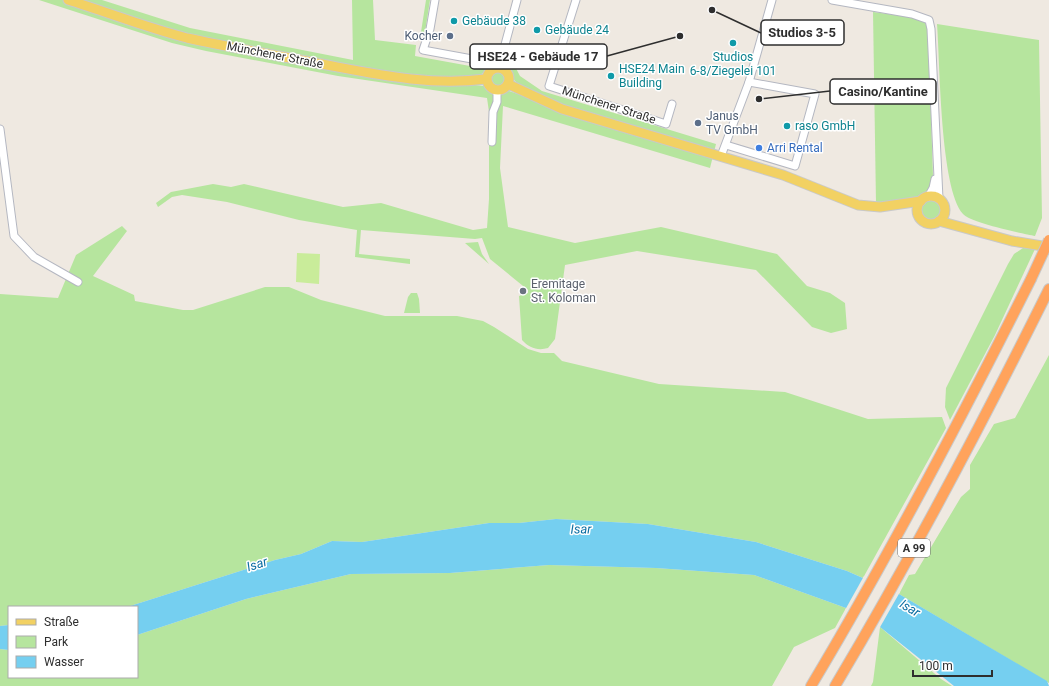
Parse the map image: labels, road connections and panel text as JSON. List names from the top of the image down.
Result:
{
  "streets": {
    "highway": ["A 99"],
    "main road": ["Münchener Straße"]
  },
  "water": ["Isar"],
  "places": [
    "Studios 3-5",
    "Gebäude 38",
    "Gebäude 24",
    "Kocher",
    "HSE24 - Gebäude 17",
    "Studios 6-8/Ziegelei 101",
    "HSE24 Main Building",
    "Casino/Kantine",
    "Janus TV GmbH",
    "raso GmbH",
    "Arri Rental",
    "Eremitage St. Koloman"
  ],
  "legend": ["Straße", "Park", "Wasser"],
  "scale_bar": "100 m"
}
